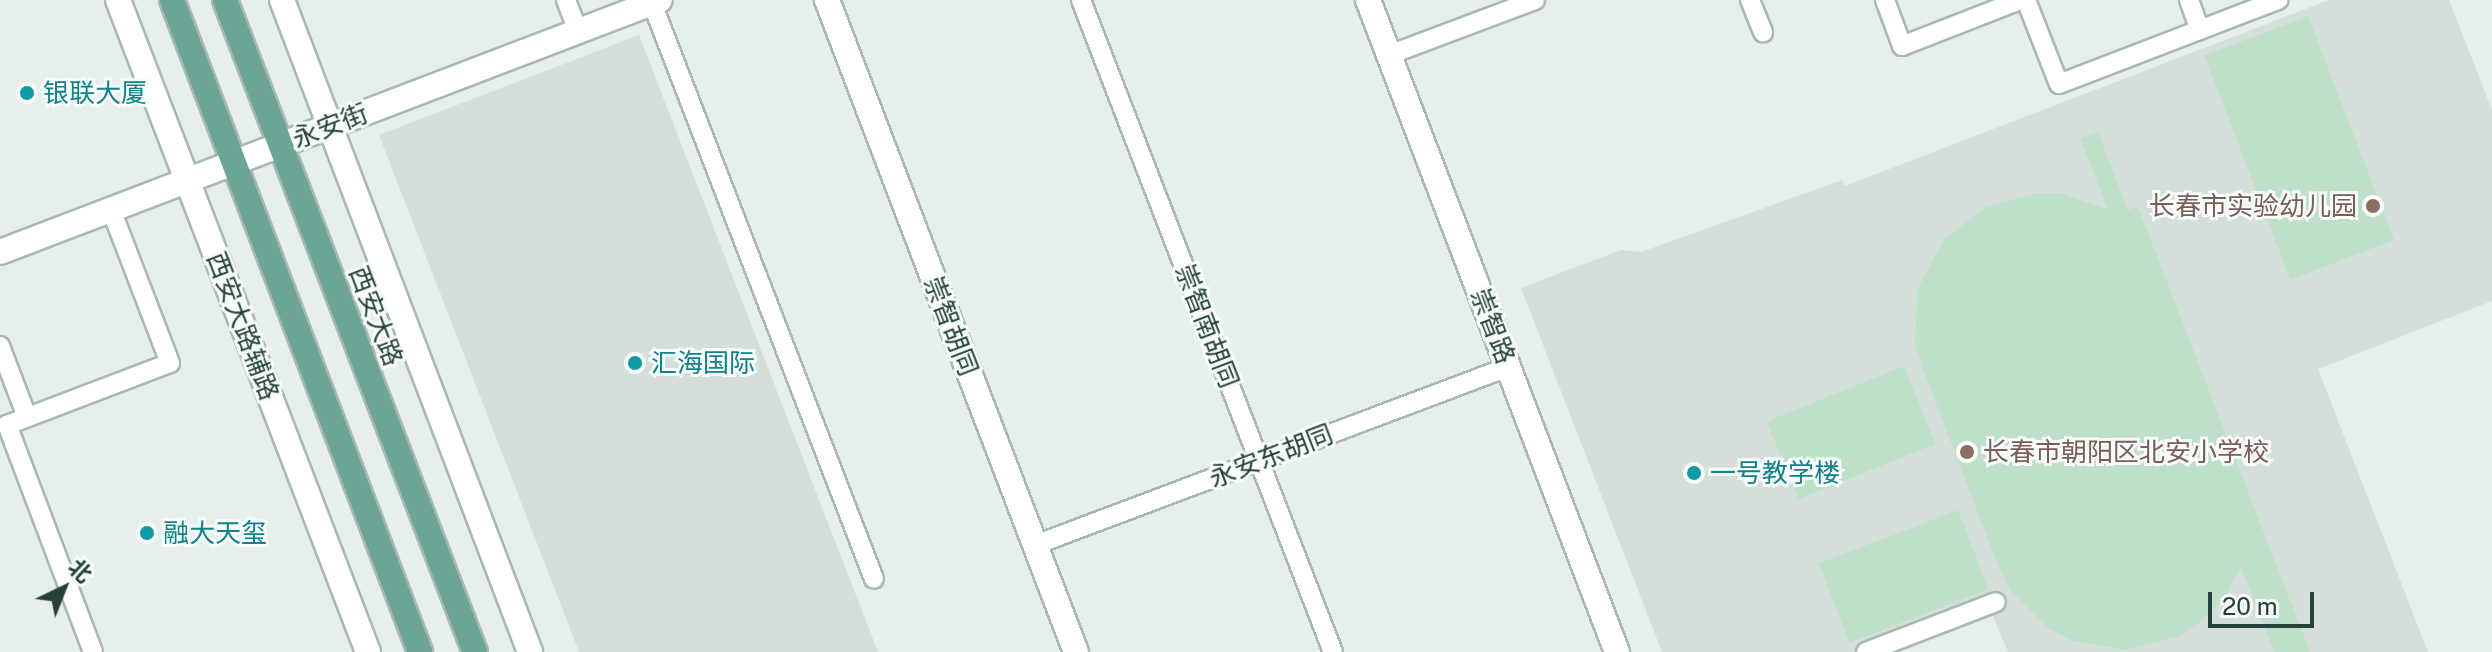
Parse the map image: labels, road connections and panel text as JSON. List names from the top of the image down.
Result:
{
  "streets": {
    "main road": ["西安大路"],
    "street": [
      "永安街",
      "西安大路辅路",
      "崇智胡同",
      "崇智路"
    ],
    "lane": ["崇智南胡同", "永安东胡同"]
  },
  "crossings": [
    ["永安街", "西安大路"],
    ["永安街", "西安大路辅路"],
    ["崇智胡同", "永安东胡同"],
    ["崇智南胡同", "永安东胡同"],
    ["崇智路", "永安东胡同"]
  ],
  "places": [
    "银联大厦",
    "长春市实验幼儿园",
    "汇海国际",
    "长春市朝阳区北安小学校",
    "一号教学楼",
    "融大天玺"
  ],
  "scale_bar": "20 m",
  "north": "top right"
}
